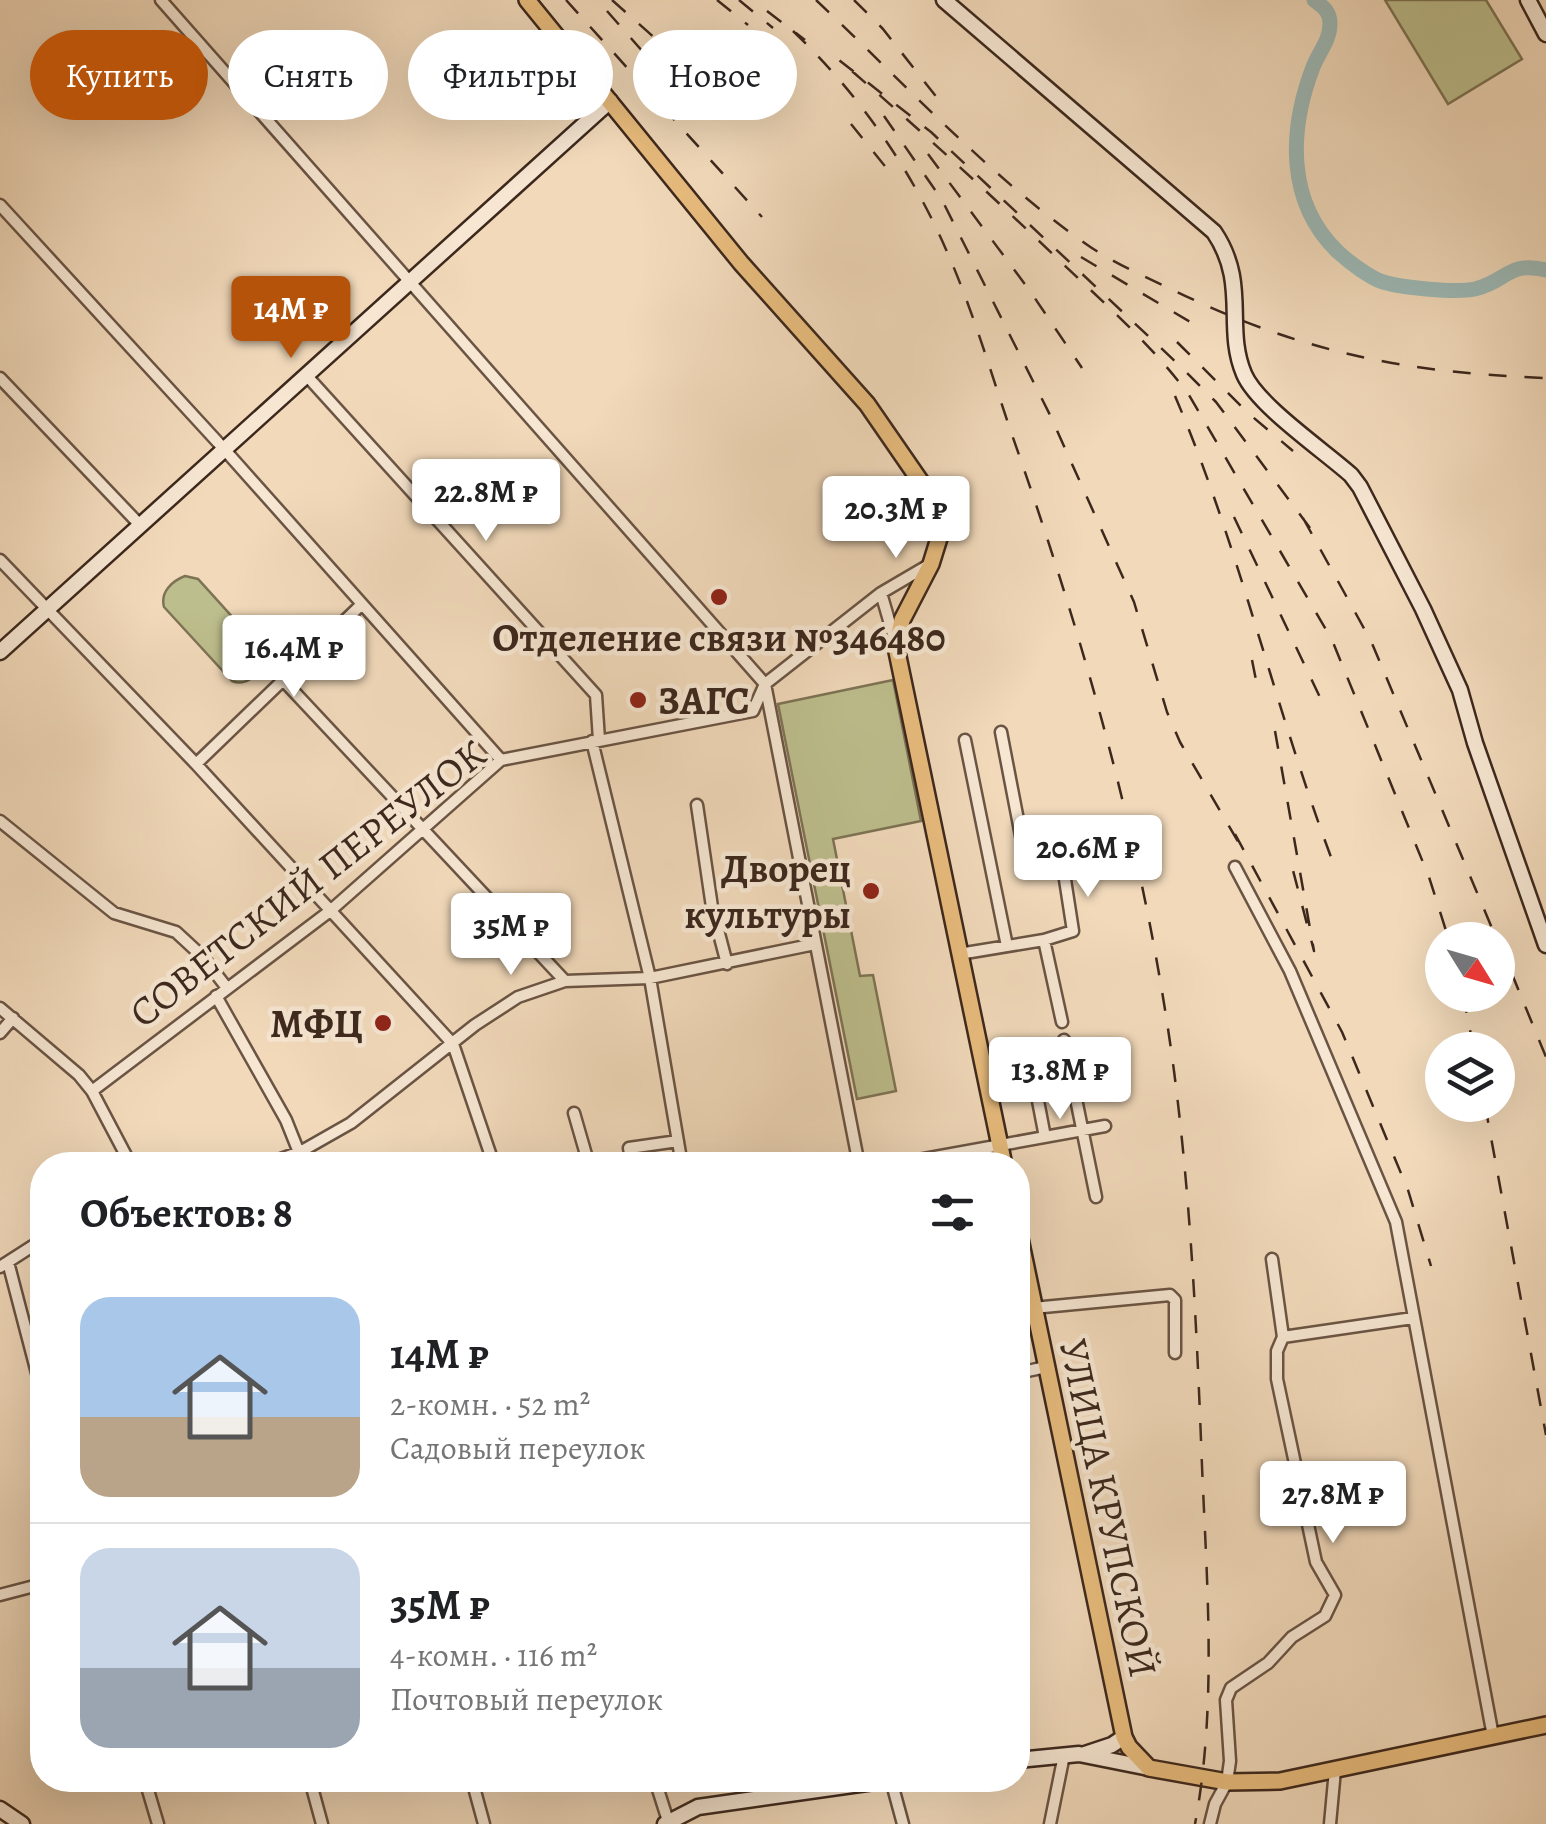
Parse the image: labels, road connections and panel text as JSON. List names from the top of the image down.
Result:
{
  "streets": {
    "main road": ["УЛИЦА КРУПСКОЙ"],
    "street": ["СОВЕТСКИЙ ПЕРЕУЛОК"]
  },
  "places": [
    "Отделение связи №346480",
    "ЗАГС",
    "Дворец культуры",
    "МФЦ"
  ],
  "north": "bottom right",
  "page": {
    "chip": [
      "Купить",
      "Снять",
      "Фильтры",
      "Новое"
    ],
    "price": [
      "14M ₽",
      "22.8M ₽",
      "20.3M ₽",
      "16.4M ₽",
      "20.6M ₽",
      "35M ₽",
      "13.8M ₽",
      "27.8M ₽"
    ],
    "heading": "Объектов: 8",
    "list": [
      {
        "name": "14M ₽",
        "note": "2-комн. · 52 m² · Садовый переулок"
      },
      {
        "name": "35M ₽",
        "note": "4-комн. · 116 m² · Почтовый переулок"
      }
    ]
  }
}
